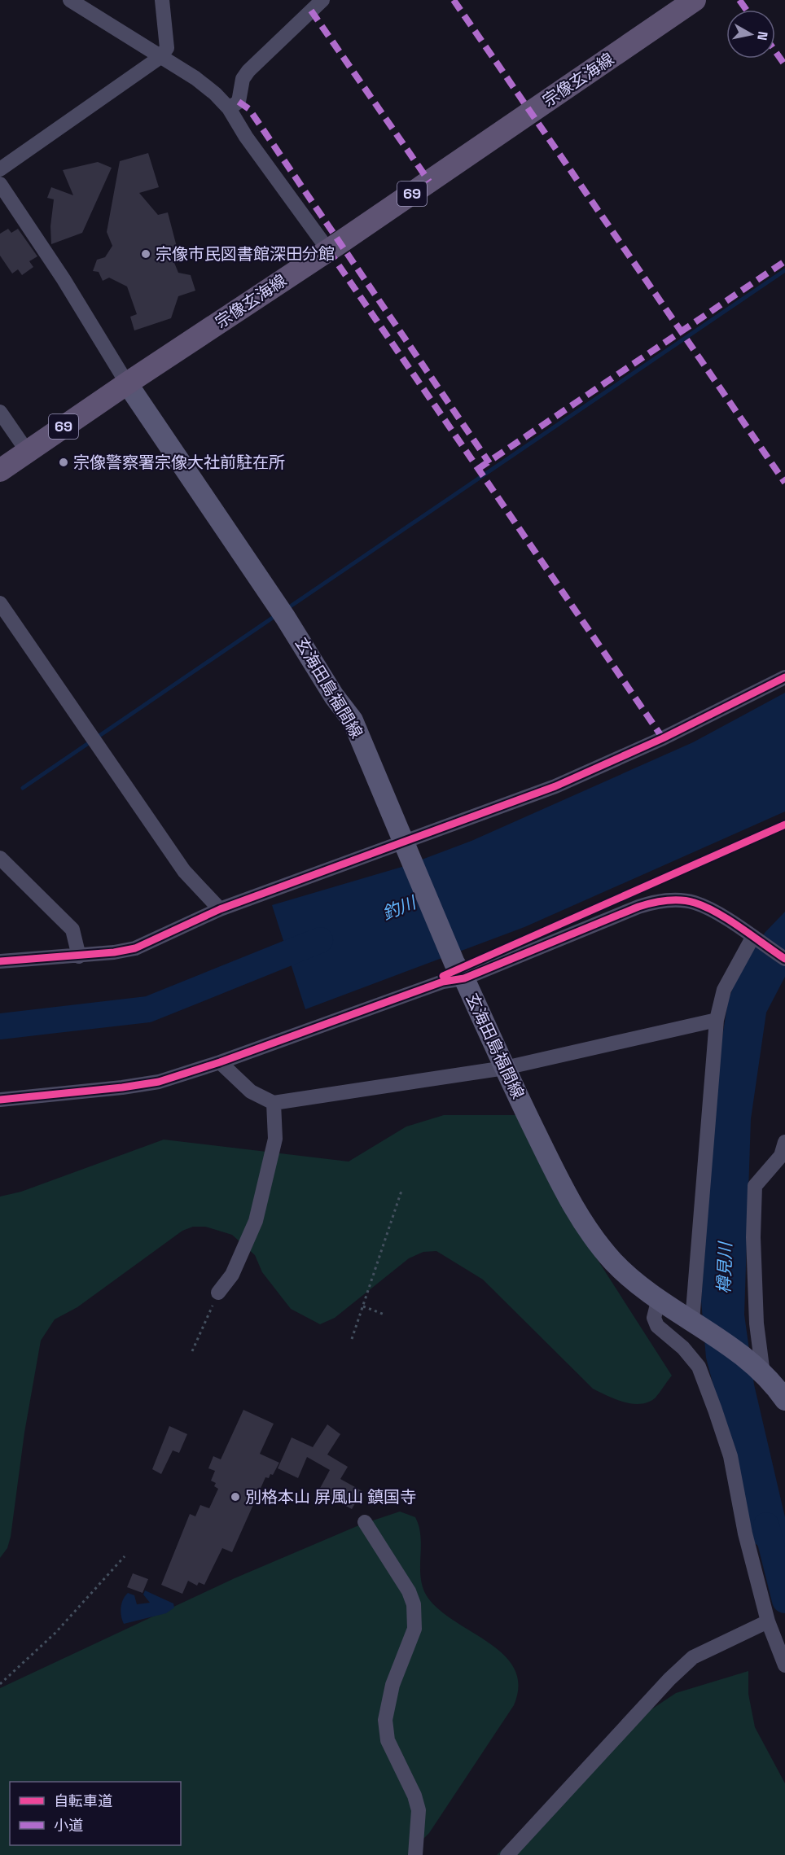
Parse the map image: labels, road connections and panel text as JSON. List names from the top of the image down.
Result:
{
  "streets": {
    "main road": ["宗像玄海線", "69", "玄海田島福間線"]
  },
  "crossings": [
    ["宗像玄海線", "玄海田島福間線"]
  ],
  "water": ["釣川", "樽見川"],
  "places": ["宗像市民図書館深田分館", "宗像警察署宗像大社前駐在所", "別格本山 屏風山 鎮国寺"],
  "legend": ["自転車道", "小道"],
  "north": "right"
}
